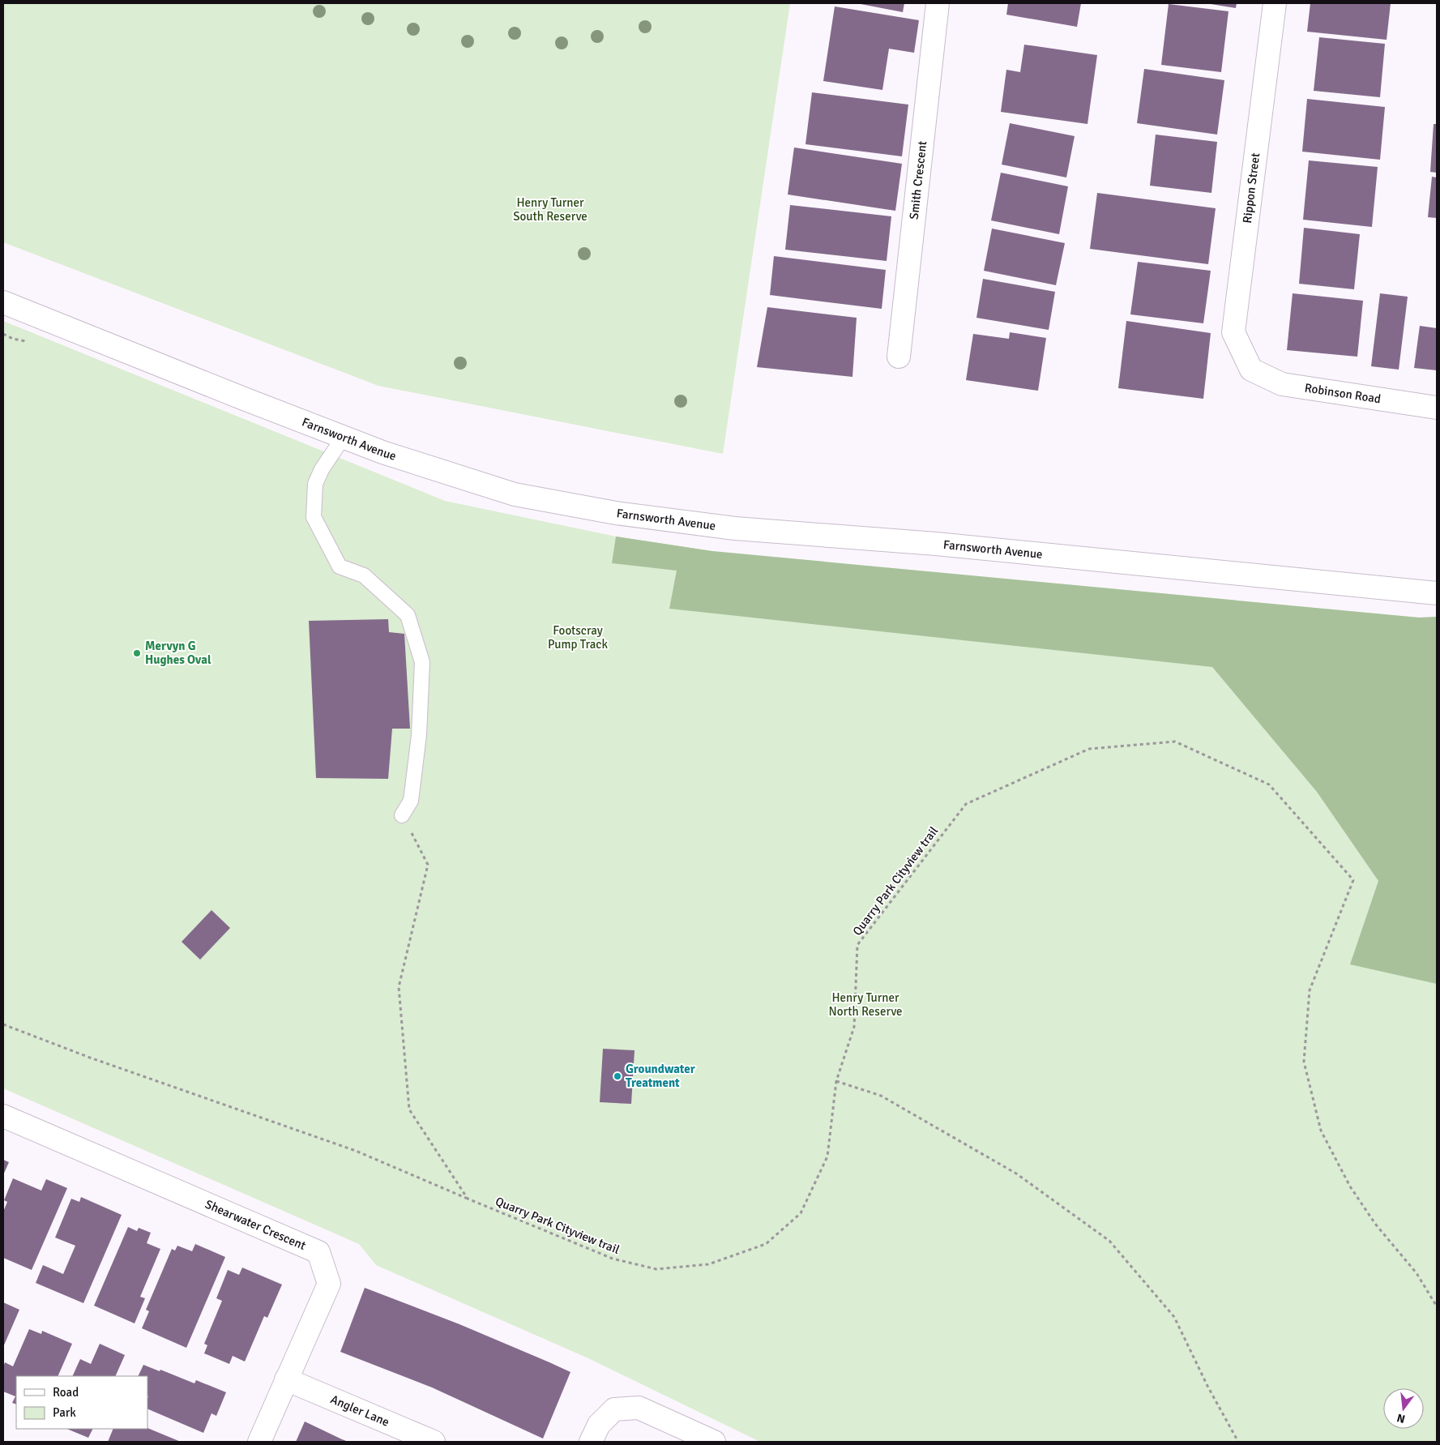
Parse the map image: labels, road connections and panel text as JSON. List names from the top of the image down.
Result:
{
  "streets": {
    "street": [
      "Smith Crescent",
      "Rippon Street",
      "Robinson Road",
      "Farnsworth Avenue",
      "Shearwater Crescent",
      "Angler Lane"
    ],
    "path": ["Quarry Park Cityview trail"]
  },
  "crossings": [
    ["Rippon Street", "Robinson Road"],
    ["Shearwater Crescent", "Angler Lane"]
  ],
  "parks": ["Henry Turner South Reserve", "Footscray Pump Track", "Henry Turner North Reserve"],
  "places": ["Mervyn G Hughes Oval", "Groundwater Treatment"],
  "legend": ["Road", "Park"],
  "north": "bottom"
}
